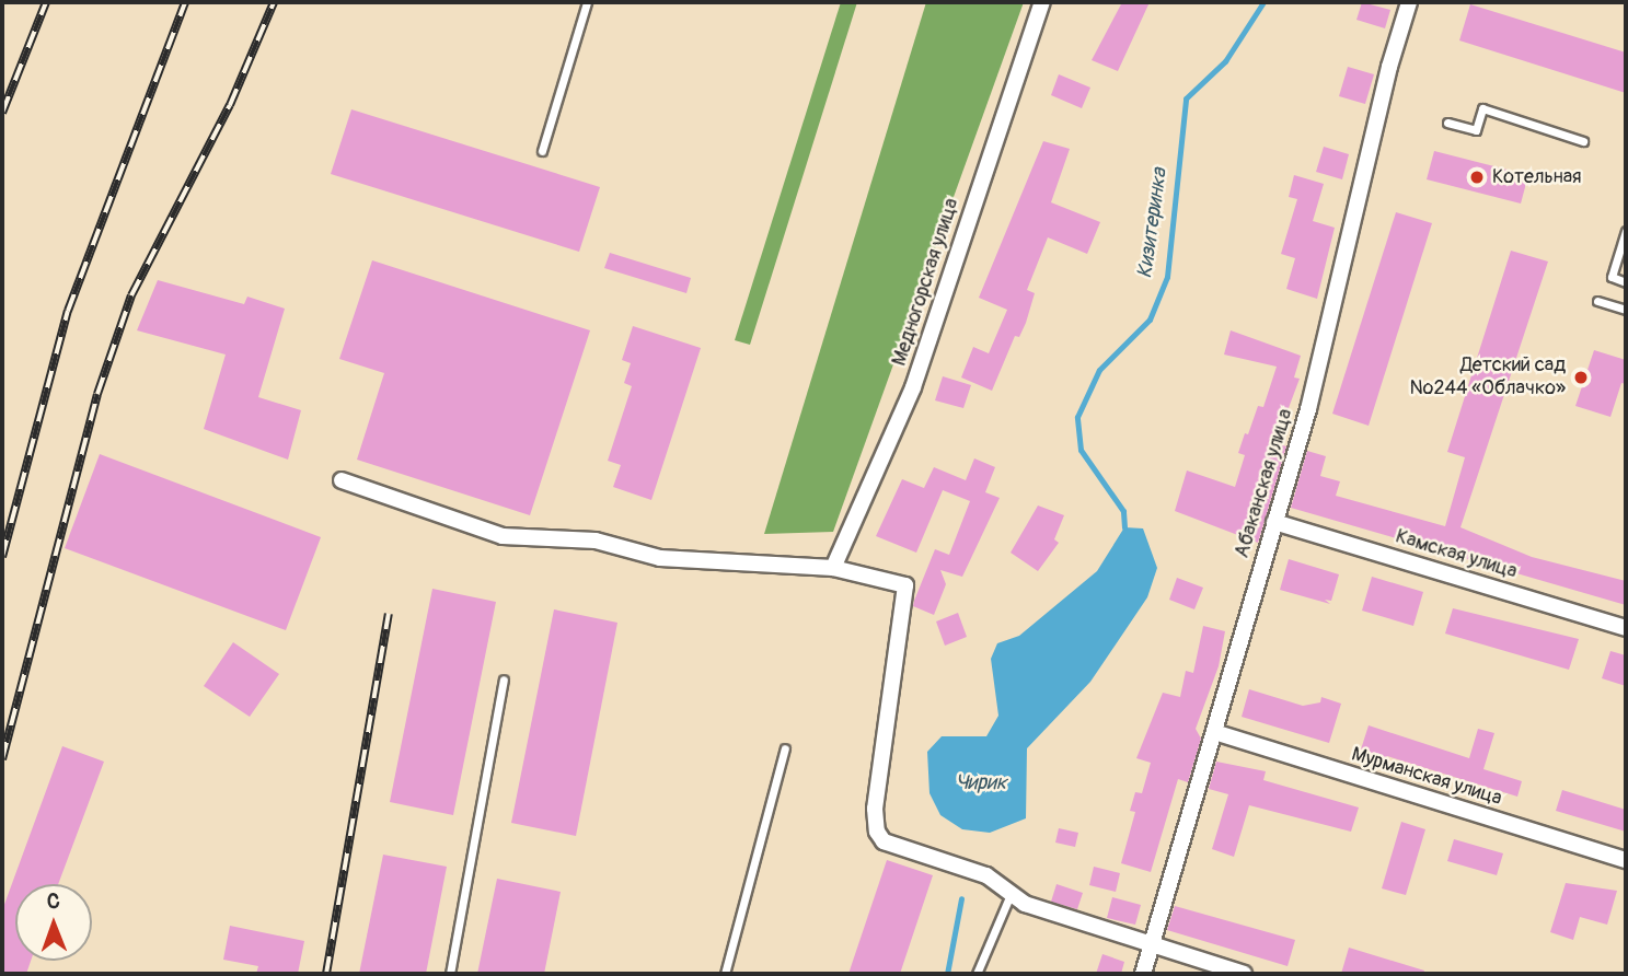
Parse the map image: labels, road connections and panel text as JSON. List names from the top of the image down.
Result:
{
  "streets": {
    "street": [
      "Медногорская улица",
      "Абаканская улица",
      "Камская улица",
      "Мурманская улица"
    ]
  },
  "crossings": [
    ["Абаканская улица", "Камская улица"],
    ["Абаканская улица", "Мурманская улица"]
  ],
  "water": ["Кизитеринка", "Чирик"],
  "places": ["Котельная", "Детский сад №244 «Облачко»"],
  "north": "top"
}
